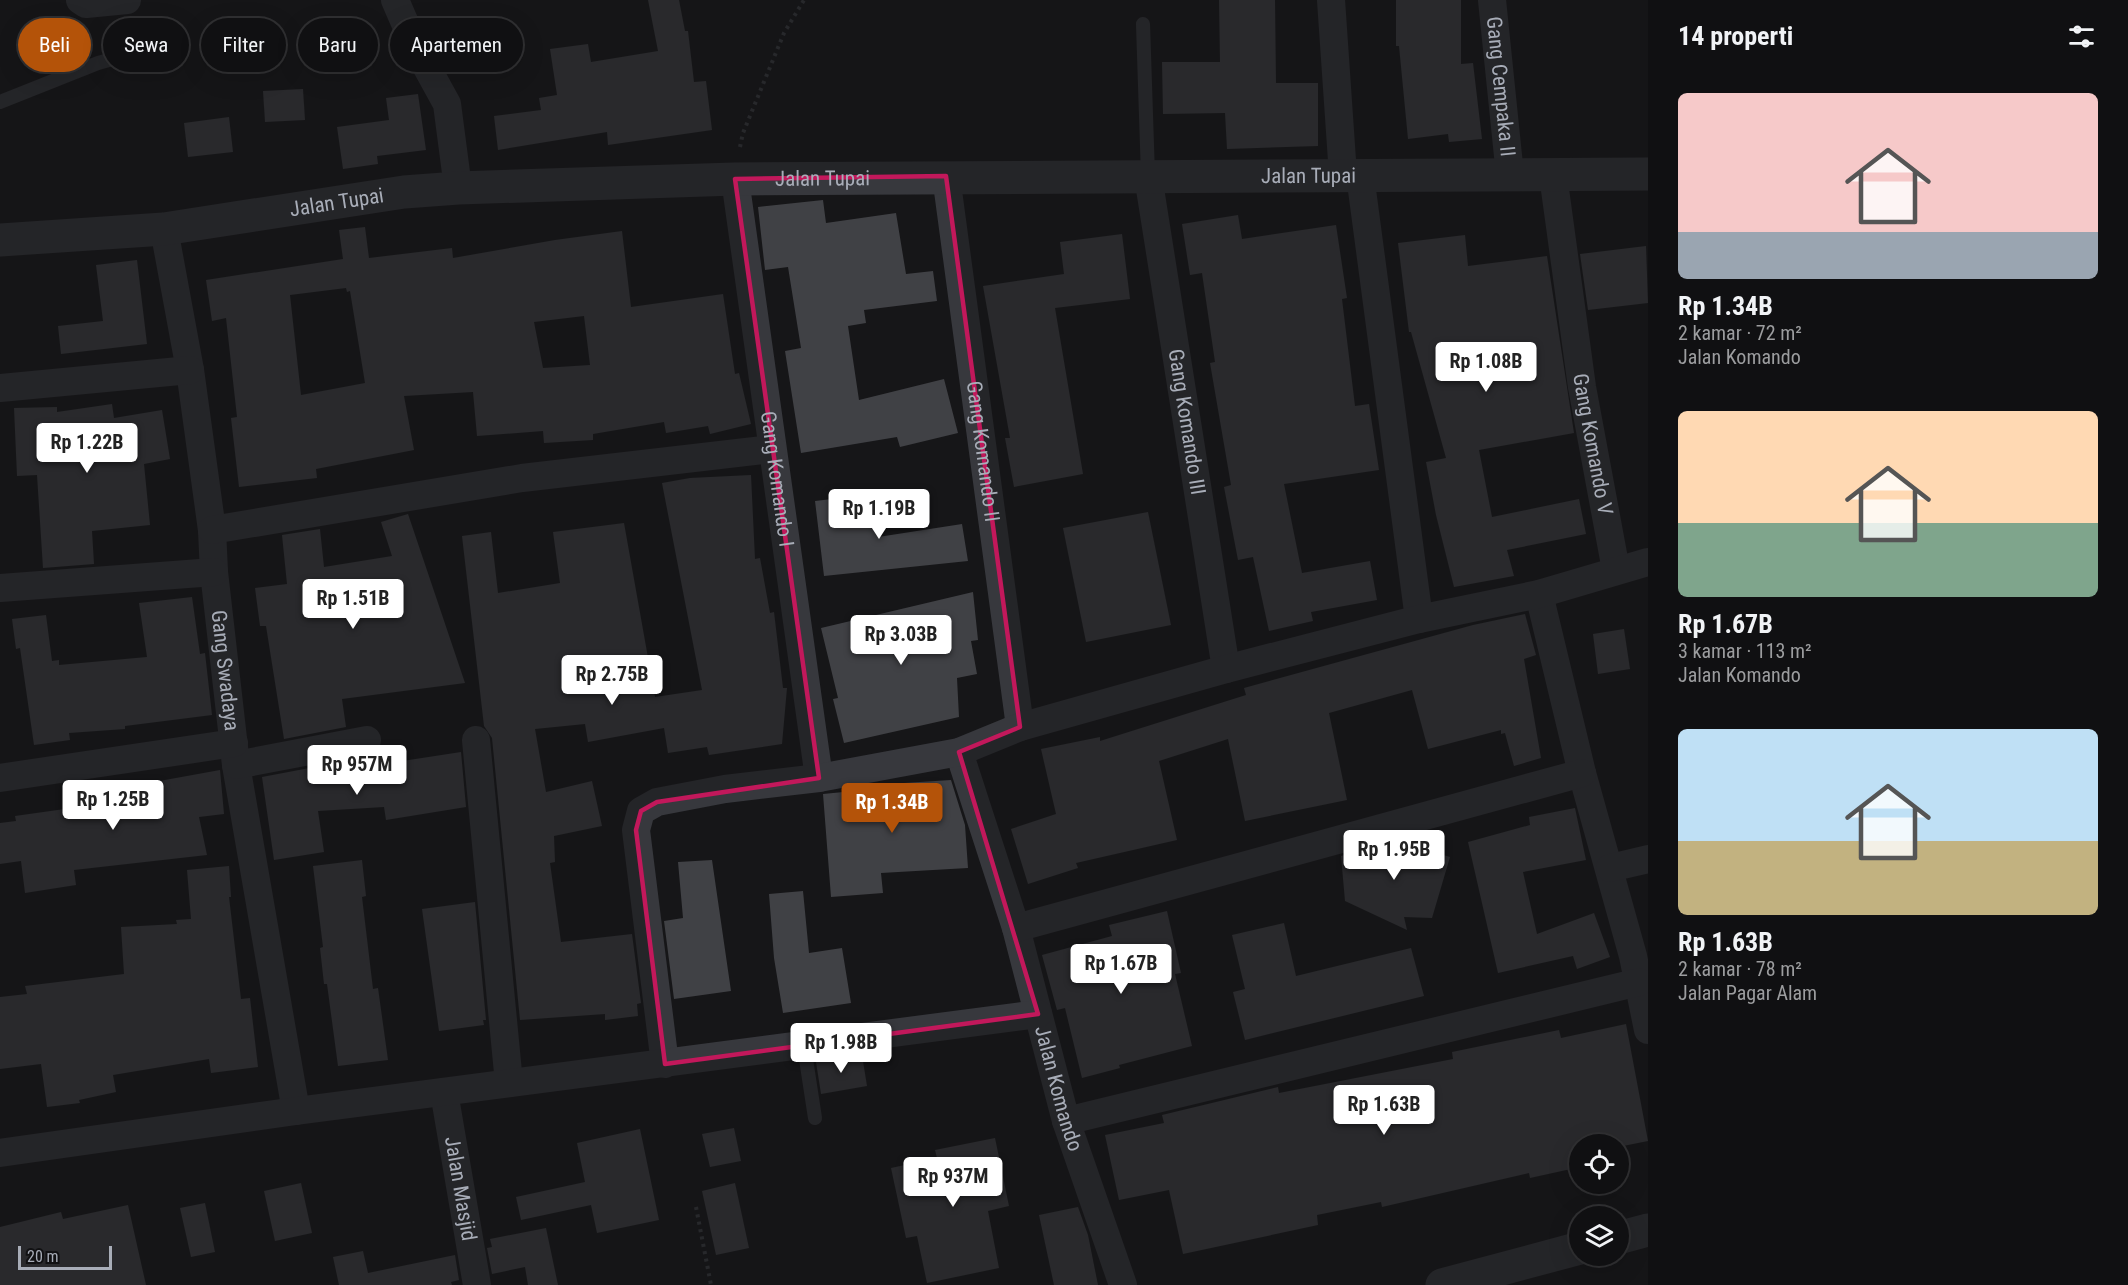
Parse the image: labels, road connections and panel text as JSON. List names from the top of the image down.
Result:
{
  "streets": {
    "street": [
      "Gang Cempaka II",
      "Jalan Tupai",
      "Gang Komando III",
      "Gang Komando V",
      "Gang Komando II",
      "Gang Komando I",
      "Gang Swadaya",
      "Jalan Komando",
      "Jalan Masjid"
    ]
  },
  "crossings": [
    ["Gang Cempaka II", "Jalan Tupai"],
    ["Jalan Tupai", "Gang Komando III"],
    ["Jalan Tupai", "Gang Komando V"],
    ["Jalan Tupai", "Gang Komando II"],
    ["Jalan Tupai", "Gang Komando I"],
    ["Jalan Tupai", "Gang Swadaya"]
  ],
  "scale_bar": "20 m",
  "page": {
    "heading": "14 properti",
    "chip": [
      "Beli",
      "Sewa",
      "Filter",
      "Baru",
      "Apartemen"
    ],
    "list": [
      {
        "name": "Rp 1.34B",
        "note": "2 kamar · 72 m² · Jalan Komando"
      },
      {
        "name": "Rp 1.67B",
        "note": "3 kamar · 113 m² · Jalan Komando"
      },
      {
        "name": "Rp 1.63B",
        "note": "2 kamar · 78 m² · Jalan Pagar Alam"
      }
    ],
    "price": [
      "Rp 1.08B",
      "Rp 1.22B",
      "Rp 1.19B",
      "Rp 1.51B",
      "Rp 3.03B",
      "Rp 2.75B",
      "Rp 957M",
      "Rp 1.25B",
      "Rp 1.34B",
      "Rp 1.95B",
      "Rp 1.67B",
      "Rp 1.98B",
      "Rp 1.63B",
      "Rp 937M"
    ],
    "scale": "20 m"
  }
}
